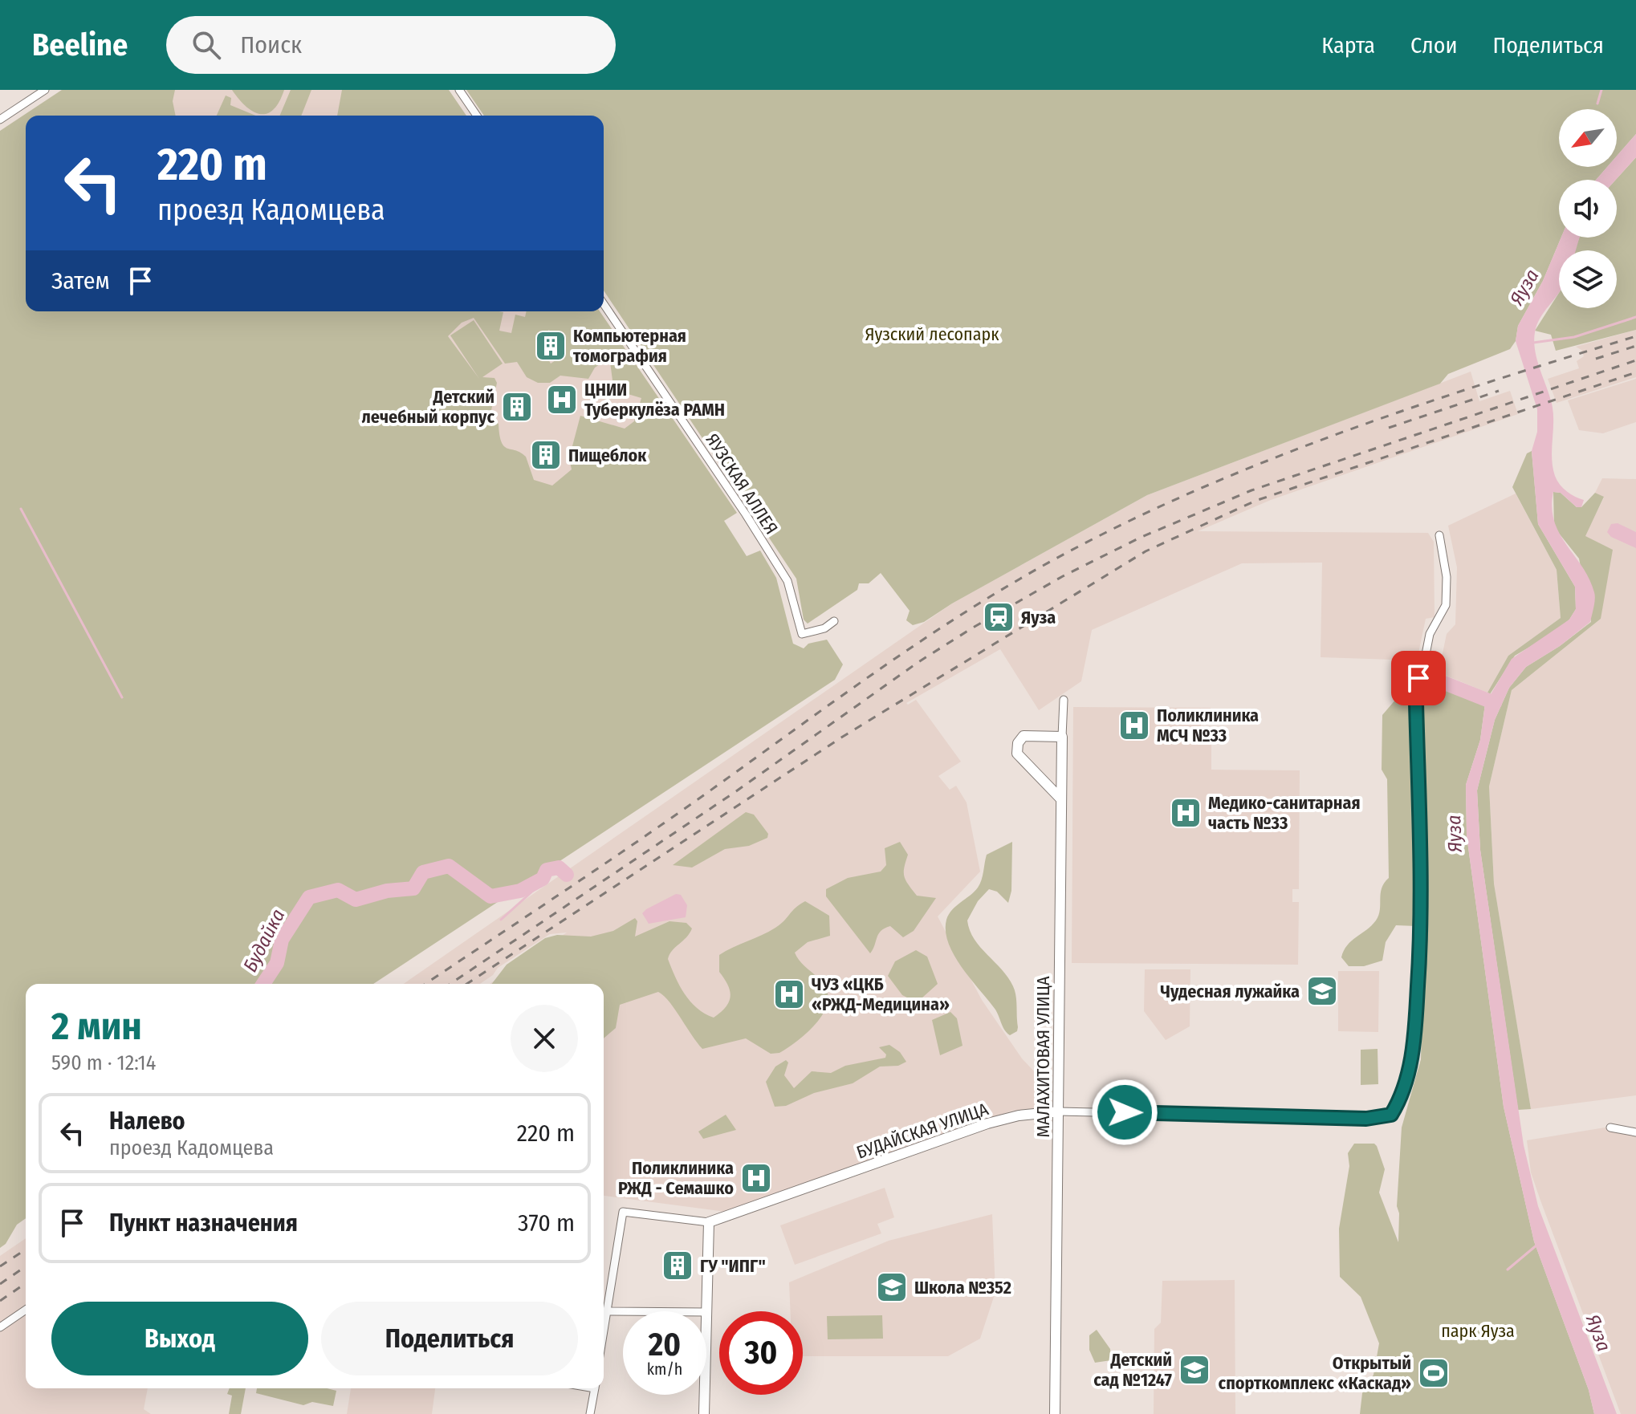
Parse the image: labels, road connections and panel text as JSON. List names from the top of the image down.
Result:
{
  "streets": {
    "street": ["ЯУЗСКАЯ АЛЛЕЯ", "МАЛАХИТОВАЯ УЛИЦА", "БУДАЙСКАЯ УЛИЦА"]
  },
  "crossings": [
    ["МАЛАХИТОВАЯ УЛИЦА", "БУДАЙСКАЯ УЛИЦА"]
  ],
  "water": ["Яуза", "Будайка"],
  "parks": ["Яузский лесопарк", "парк Яуза"],
  "places": {
    "building": [
      "Компьютерная томография",
      "Детский лечебный корпус",
      "Пищеблок",
      "ГУ \"ИПГ\""
    ],
    "hospital": [
      "ЦНИИ Туберкулёза РАМН",
      "Поликлиника МСЧ №33",
      "Медико-санитарная часть №33",
      "ЧУЗ «ЦКБ «РЖД-Медицина»",
      "Поликлиника РЖД - Семашко"
    ],
    "station": ["Яуза"],
    "school or university": ["Чудесная лужайка", "Школа №352", "Детский сад №1247"],
    "sports": ["Открытый спорткомплекс «Каскад»"]
  },
  "north": "bottom left",
  "page": {
    "header": "Beeline",
    "search": "Поиск",
    "nav": ["Карта", "Слои", "Поделиться"],
    "turn": ["220 m", "проезд Кадомцева"],
    "then": "Затем",
    "heading": ["2 мин", "590 m · 12:14"],
    "list": [
      {
        "name": "Налево",
        "note": "проезд Кадомцева",
        "value": "220 m"
      },
      {
        "name": "Пункт назначения",
        "value": "370 m"
      }
    ],
    "buttons": ["Выход", "Поделиться"],
    "speed": "20 km/h",
    "limit": "30"
  }
}
